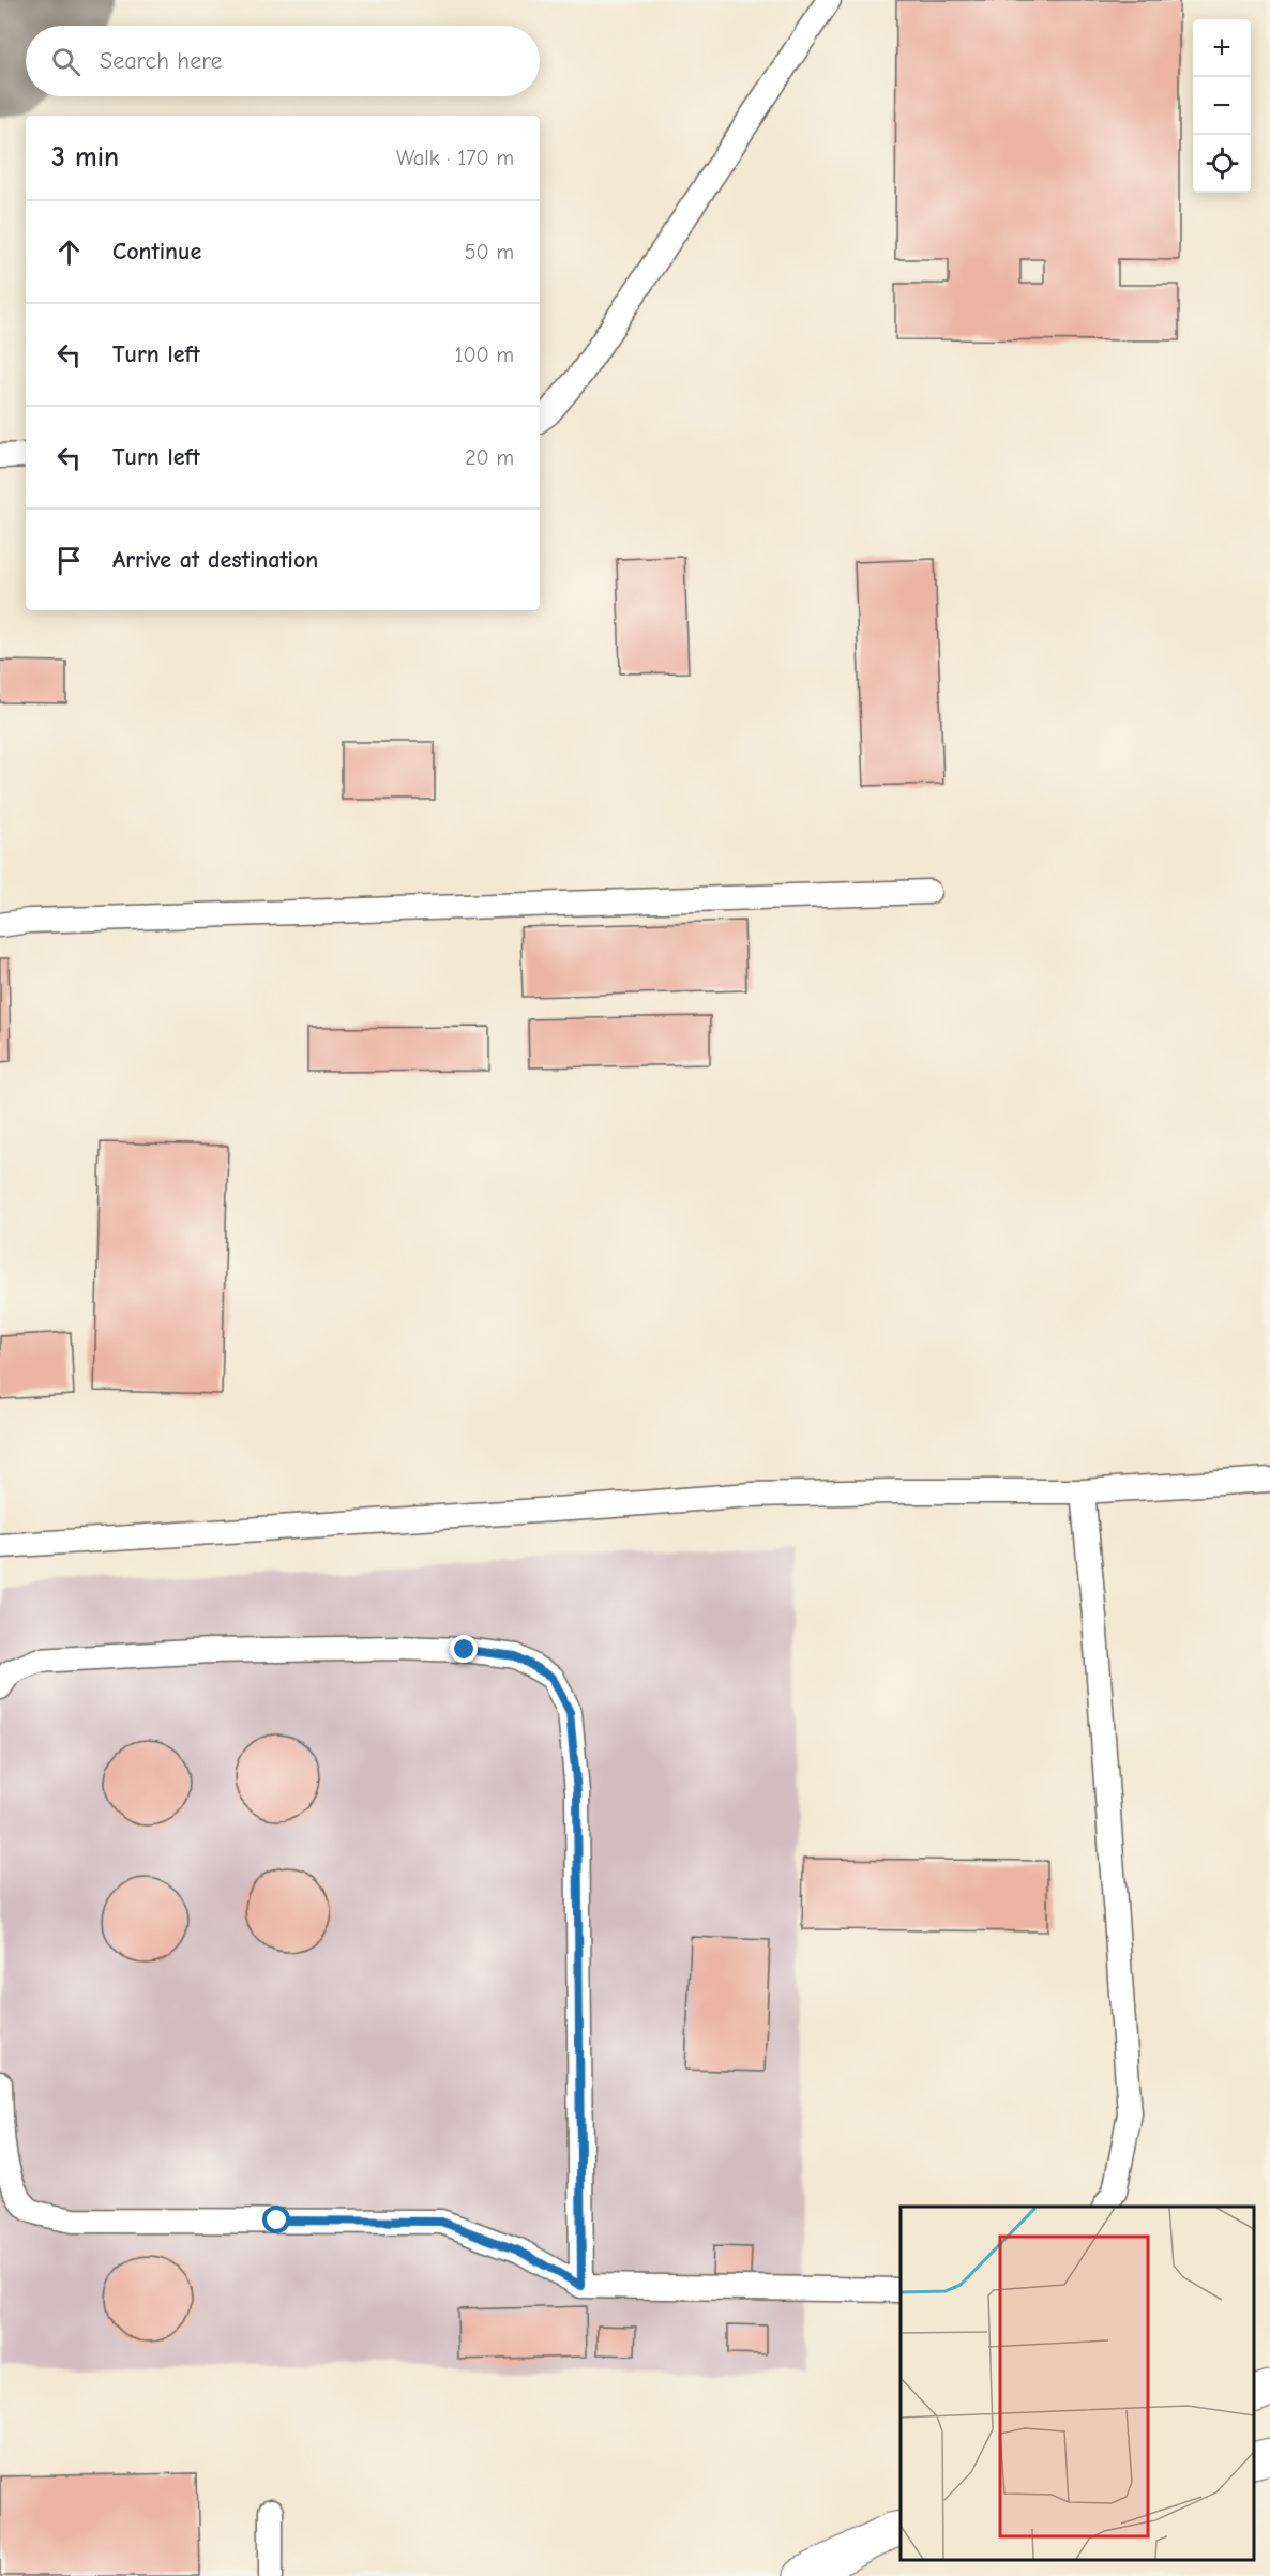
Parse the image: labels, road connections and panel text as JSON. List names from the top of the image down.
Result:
{
  "page": {
    "map_buttons": ["+", "−"],
    "search": "Search here",
    "heading": ["3 min", "Walk · 170 m"],
    "list": [
      ["Continue", "50 m"],
      ["Turn left", "100 m"],
      ["Turn left", "20 m"],
      "Arrive at destination"
    ]
  }
}
